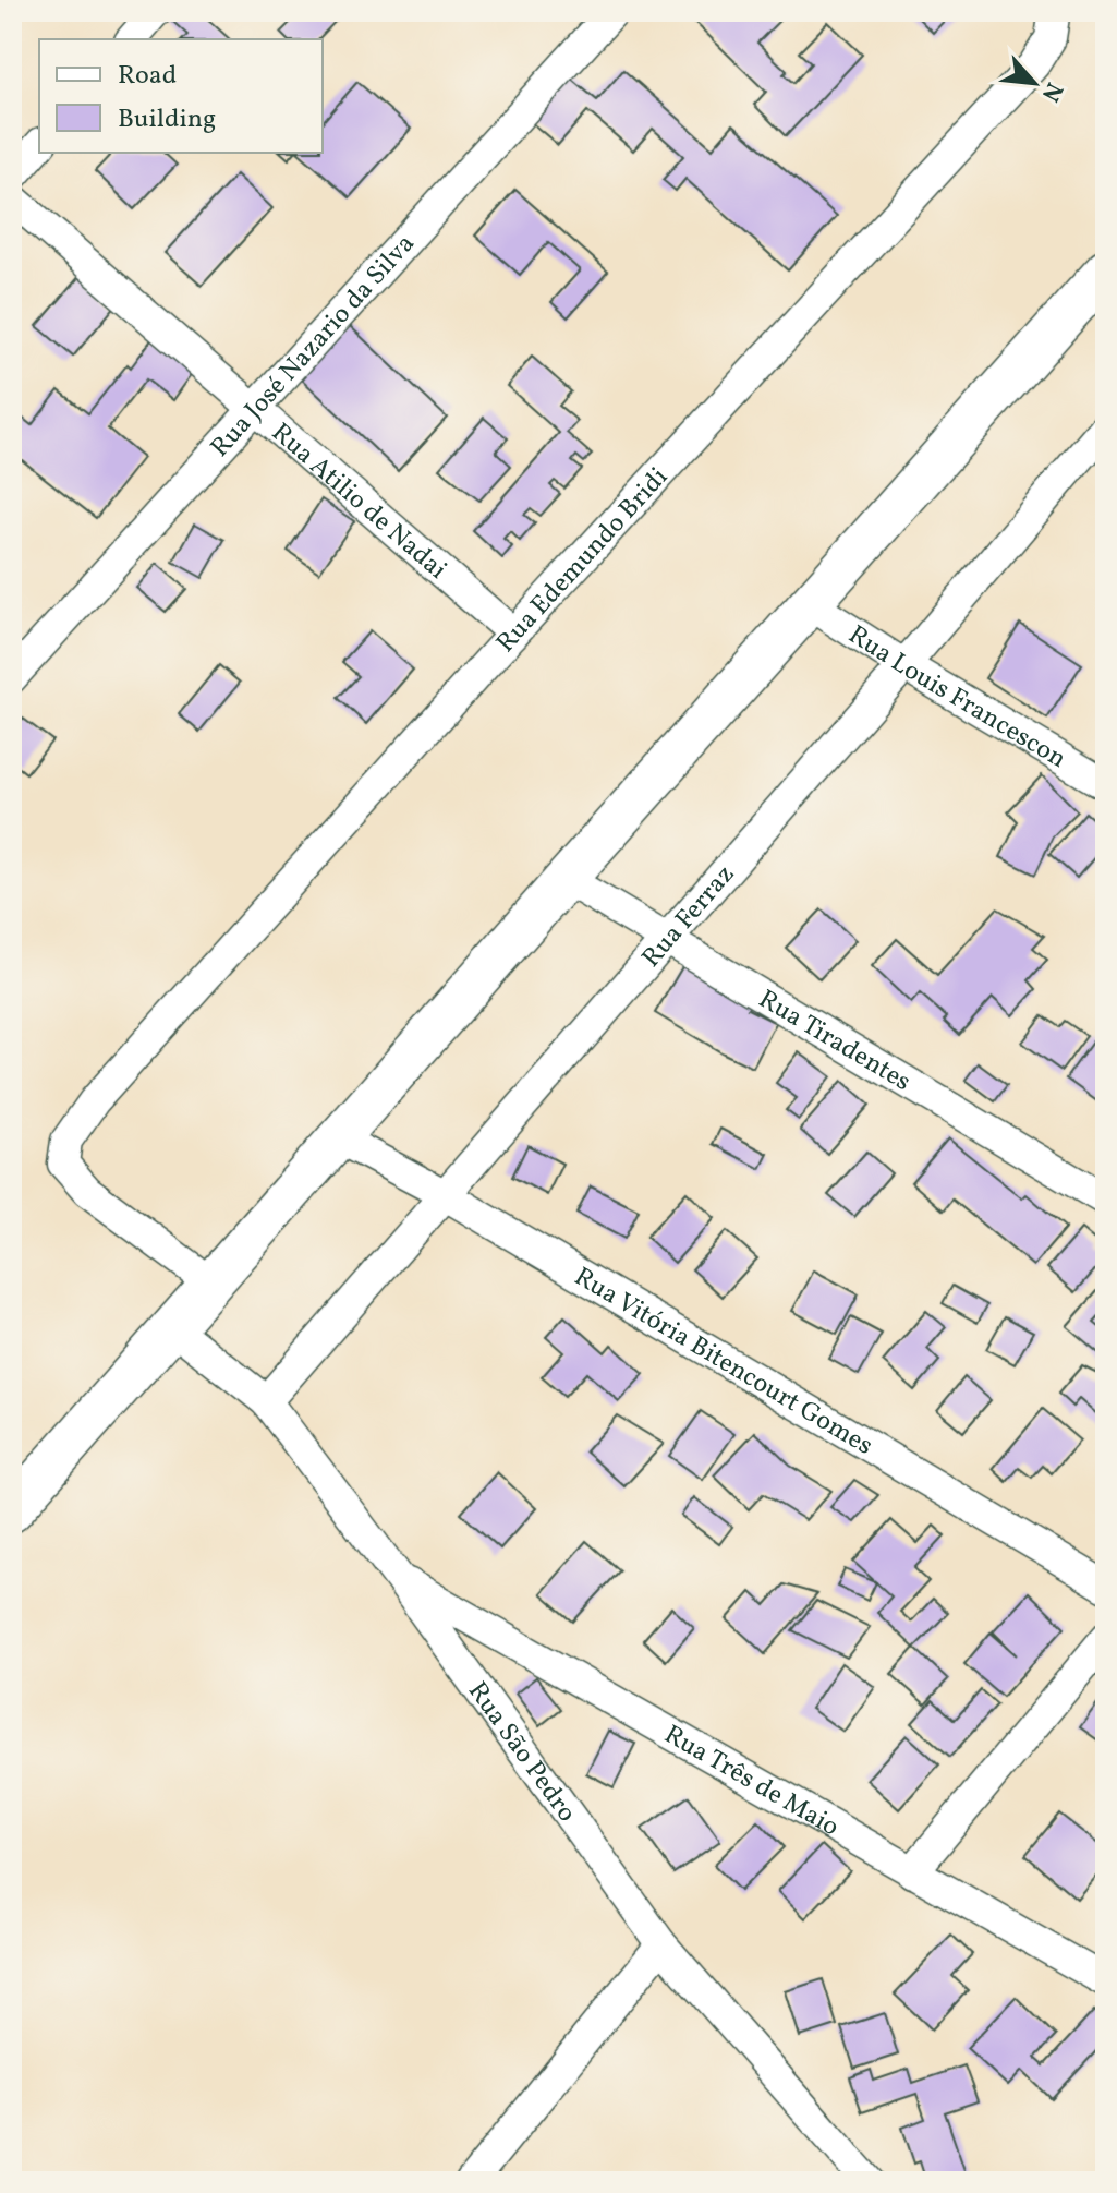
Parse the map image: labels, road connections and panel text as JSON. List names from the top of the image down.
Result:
{
  "streets": {
    "street": [
      "Rua José Nazario da Silva",
      "Rua Atilio de Nadai",
      "Rua Edemundo Bridi",
      "Rua Louis Francescon",
      "Rua Ferraz",
      "Rua Tiradentes",
      "Rua Vitória Bitencourt Gomes",
      "Rua São Pedro",
      "Rua Três de Maio"
    ]
  },
  "crossings": [
    ["Rua José Nazario da Silva", "Rua Atilio de Nadai"],
    ["Rua Atilio de Nadai", "Rua Edemundo Bridi"],
    ["Rua Louis Francescon", "Rua Ferraz"],
    ["Rua Ferraz", "Rua Tiradentes"],
    ["Rua Ferraz", "Rua Vitória Bitencourt Gomes"],
    ["Rua Ferraz", "Rua São Pedro"],
    ["Rua São Pedro", "Rua Três de Maio"]
  ],
  "legend": ["Road", "Building"],
  "north": "bottom right"
}
